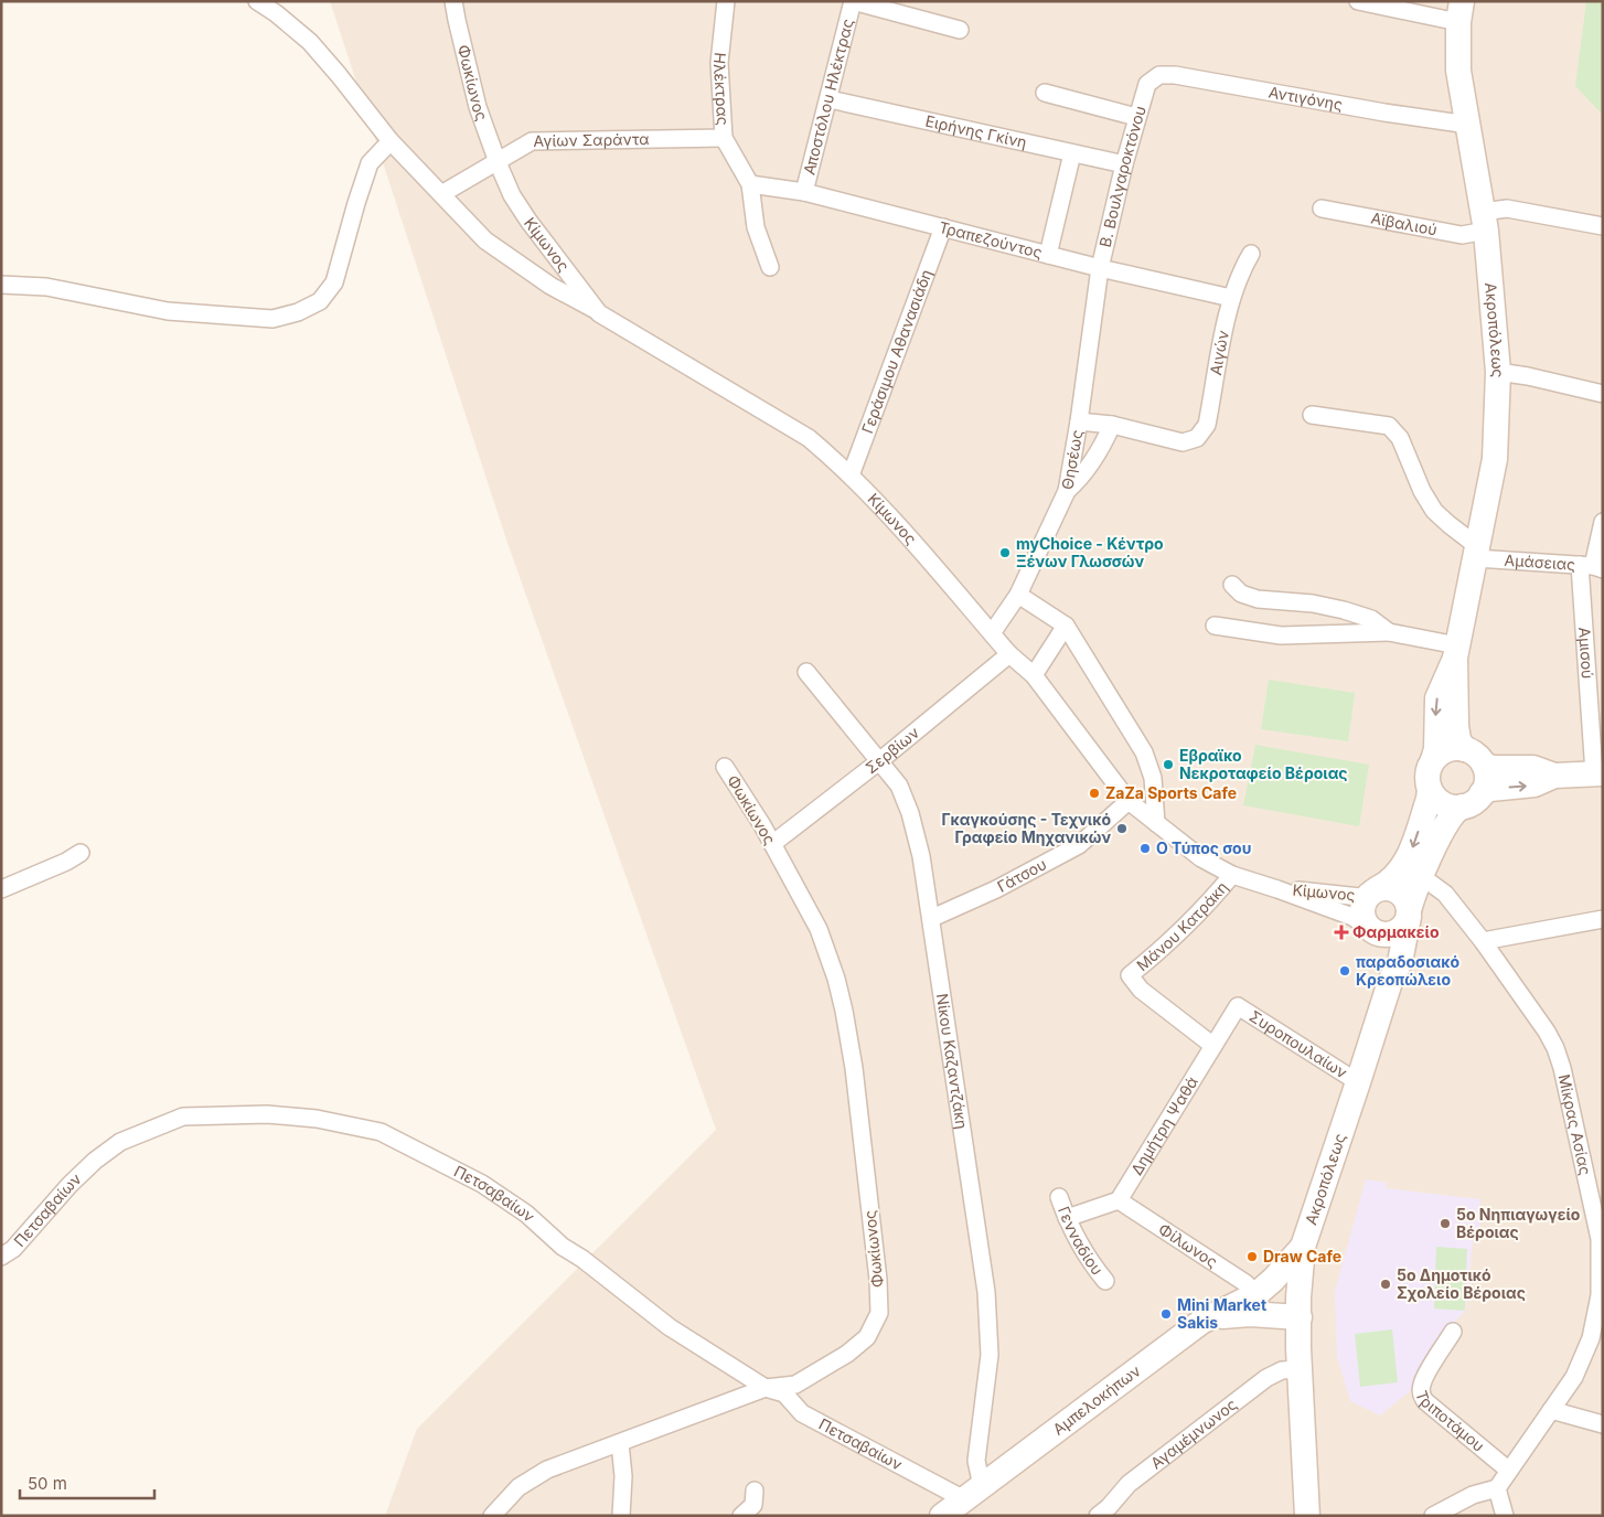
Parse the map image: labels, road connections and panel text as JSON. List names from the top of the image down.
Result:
{
  "streets": {
    "street": [
      "Φωκίωνος",
      "Ηλέκτρας",
      "Αποστόλου Ηλέκτρας",
      "Αντιγόνης",
      "Ειρήνης Γκίνη",
      "Αγίων Σαράντα",
      "Β. Βουλγαροκτόνου",
      "Αϊβαλιού",
      "Τραπεζούντος",
      "Κίμωνος",
      "Ακροπόλεως",
      "Γεράσιμου Αθανασιάδη",
      "Αιγών",
      "Θησέως",
      "Αμάσειας",
      "Αμισού",
      "Σερβίων",
      "Γάτσου",
      "Μάνου Κατράκη",
      "Συροπουλαίων",
      "Νίκου Καζαντζάκη",
      "Μίκρας Ασίας",
      "Δημήτρη Ψαθά",
      "Πετσαβαίων",
      "Γενναδίου",
      "Φίλωνος",
      "Αμπελοκήπων",
      "Τριποτάμου",
      "Αγαμέμνωνος"
    ]
  },
  "crossings": [
    ["Φωκίωνος", "Αγίων Σαράντα"],
    ["Φωκίωνος", "Κίμωνος"],
    ["Φωκίωνος", "Σερβίων"],
    ["Φωκίωνος", "Πετσαβαίων"],
    ["Ηλέκτρας", "Αγίων Σαράντα"],
    ["Ηλέκτρας", "Τραπεζούντος"],
    ["Αποστόλου Ηλέκτρας", "Ειρήνης Γκίνη"],
    ["Αποστόλου Ηλέκτρας", "Τραπεζούντος"],
    ["Αντιγόνης", "Β. Βουλγαροκτόνου"],
    ["Αντιγόνης", "Ακροπόλεως"],
    ["Ειρήνης Γκίνη", "Β. Βουλγαροκτόνου"],
    ["Αγίων Σαράντα", "Κίμωνος"],
    ["Β. Βουλγαροκτόνου", "Τραπεζούντος"],
    ["Β. Βουλγαροκτόνου", "Θησέως"],
    ["Αϊβαλιού", "Ακροπόλεως"],
    ["Τραπεζούντος", "Γεράσιμου Αθανασιάδη"],
    ["Τραπεζούντος", "Αιγών"],
    ["Τραπεζούντος", "Θησέως"],
    ["Κίμωνος", "Ακροπόλεως"],
    ["Κίμωνος", "Γεράσιμου Αθανασιάδη"],
    ["Κίμωνος", "Θησέως"],
    ["Κίμωνος", "Σερβίων"],
    ["Κίμωνος", "Γάτσου"],
    ["Κίμωνος", "Μάνου Κατράκη"],
    ["Ακροπόλεως", "Αμάσειας"],
    ["Ακροπόλεως", "Συροπουλαίων"],
    ["Ακροπόλεως", "Μίκρας Ασίας"],
    ["Ακροπόλεως", "Αμπελοκήπων"],
    ["Ακροπόλεως", "Αγαμέμνωνος"],
    ["Αμάσειας", "Αμισού"],
    ["Σερβίων", "Νίκου Καζαντζάκη"],
    ["Γάτσου", "Νίκου Καζαντζάκη"],
    ["Μάνου Κατράκη", "Δημήτρη Ψαθά"],
    ["Συροπουλαίων", "Δημήτρη Ψαθά"],
    ["Νίκου Καζαντζάκη", "Πετσαβαίων"],
    ["Νίκου Καζαντζάκη", "Αμπελοκήπων"],
    ["Μίκρας Ασίας", "Τριποτάμου"],
    ["Δημήτρη Ψαθά", "Φίλωνος"],
    ["Πετσαβαίων", "Αμπελοκήπων"],
    ["Φίλωνος", "Αμπελοκήπων"]
  ],
  "places": {
    "other": [
      "myChoice - Κέντρο Ξένων Γλωσσών",
      "Εβραϊκο Νεκροταφείο Βέροιας",
      "ZaZa Sports Cafe",
      "Γκαγκούσης - Τεχνικό Γραφείο Μηχανικών",
      "Ο Τύπος σου",
      "παραδοσιακό Κρεοπώλειο",
      "5ο Νηπιαγωγείο Βέροιας",
      "Draw Cafe",
      "5ο Δημοτικό Σχολείο Βέροιας",
      "Mini Market Sakis"
    ],
    "health": ["Φαρμακείο"]
  },
  "scale_bar": "50 m"
}
